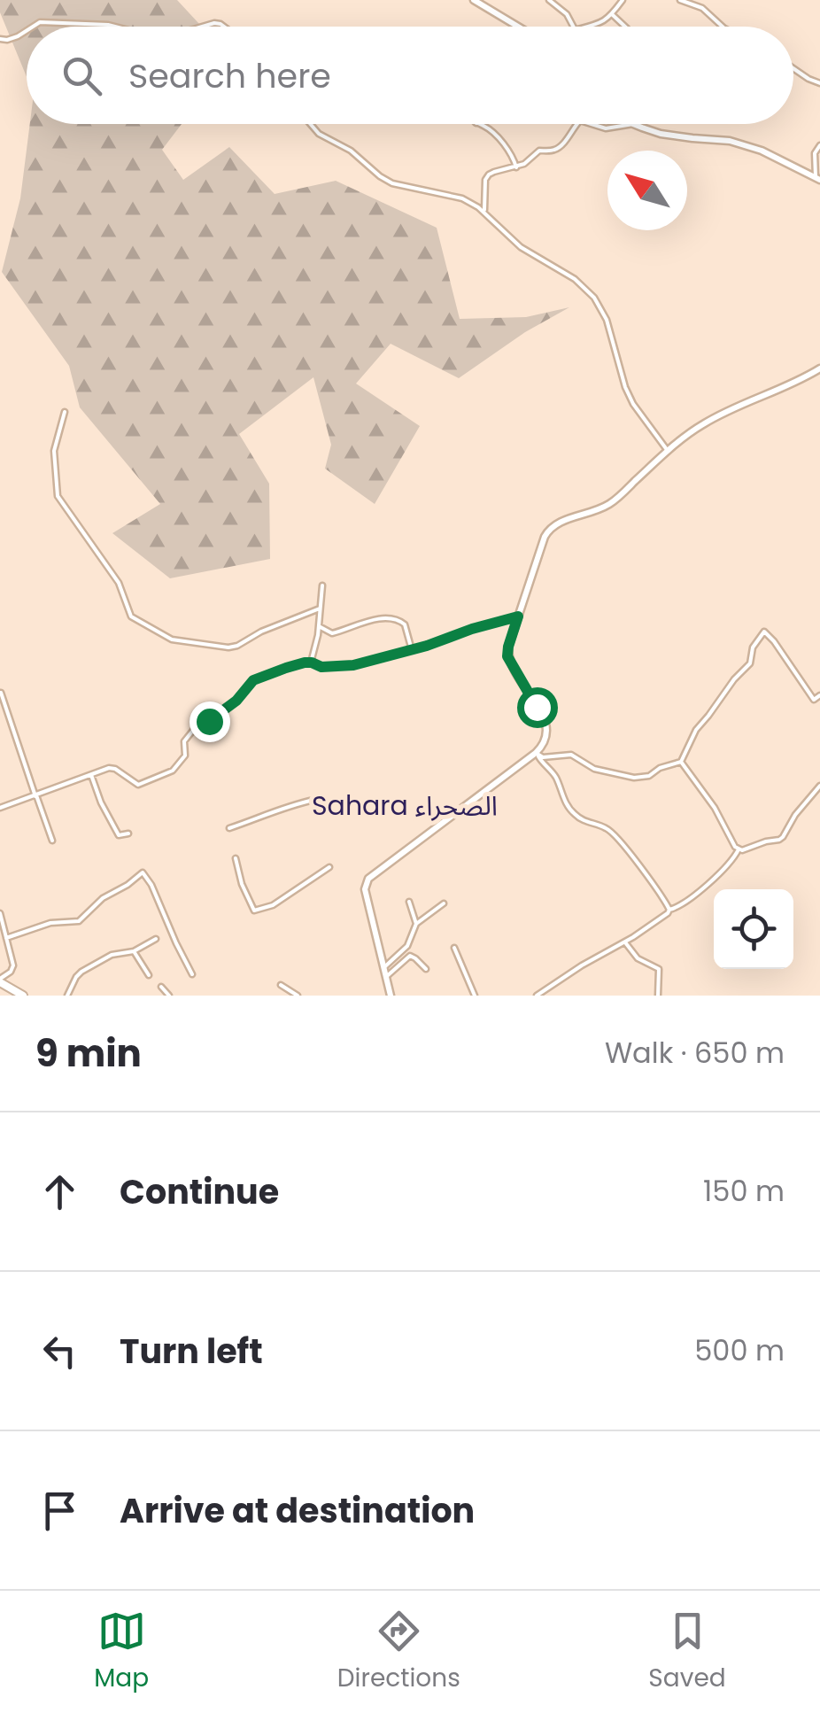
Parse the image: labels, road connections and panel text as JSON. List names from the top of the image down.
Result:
{
  "districts": ["Sahara الصحراء"],
  "north": "top left",
  "page": {
    "search": "Search here",
    "heading": ["9 min", "Walk · 650 m"],
    "list": [
      ["Continue", "150 m"],
      ["Turn left", "500 m"],
      "Arrive at destination"
    ],
    "nav": ["Map", "Directions", "Saved"]
  }
}
